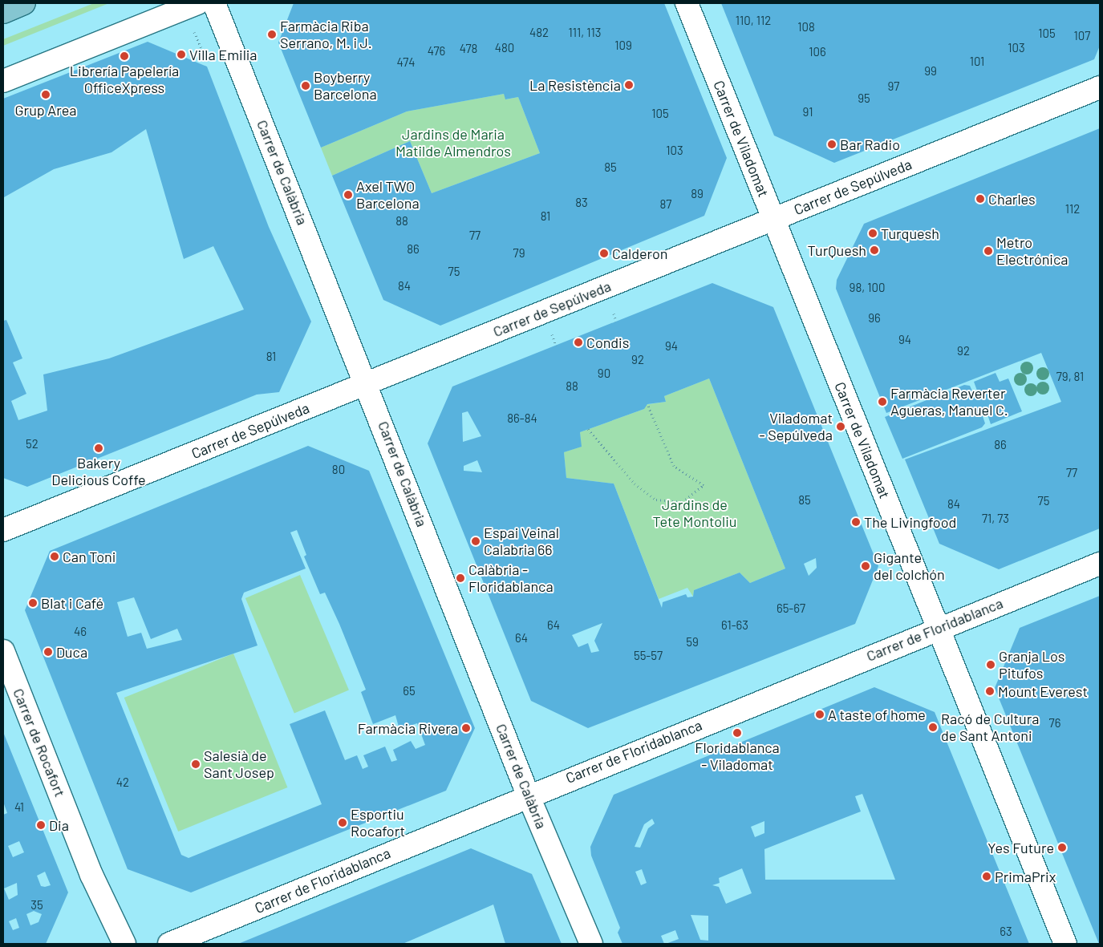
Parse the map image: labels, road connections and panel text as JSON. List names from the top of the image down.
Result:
{
  "streets": {
    "street": [
      "Carrer de Viladomat",
      "Carrer de Calàbria",
      "Carrer de Sepúlveda",
      "Carrer de Floridablanca",
      "Carrer de Rocafort"
    ]
  },
  "crossings": [
    ["Carrer de Viladomat", "Carrer de Sepúlveda"],
    ["Carrer de Viladomat", "Carrer de Floridablanca"],
    ["Carrer de Calàbria", "Carrer de Sepúlveda"],
    ["Carrer de Calàbria", "Carrer de Floridablanca"]
  ],
  "parks": ["Jardins de Maria Matilde Almendros", "Jardins de Tete Montoliu"],
  "places": [
    "Farmàcia Riba Serrano, M. i J.",
    "Villa Emilia",
    "Librería Papelería OfficeXpress",
    "La Resistència",
    "Boyberry Barcelona",
    "Grup Area",
    "Bar Radio",
    "Axel TWO Barcelona",
    "Charles",
    "Turquesh",
    "TurQuesh",
    "Metro Electrónica",
    "Calderon",
    "Condis",
    "Farmàcia Reverter Agueras, Manuel C.",
    "Viladomat - Sepúlveda",
    "Bakery Delicious Coffe",
    "The Livingfood",
    "Espai Veinal Calabria 66",
    "Can Toni",
    "Gigante del colchón",
    "Calàbria - Floridablanca",
    "Blat i Café",
    "Duca",
    "Granja Los Pitufos",
    "Mount Everest",
    "A taste of home",
    "Racó de Cultura de Sant Antoni",
    "Farmàcia Rivera",
    "Floridablanca - Viladomat",
    "Salesià de Sant Josep",
    "Esportiu Rocafort",
    "Dia",
    "Yes Future",
    "PrimaPrix"
  ],
  "house_numbers": [
    "110, 112",
    "108",
    "482",
    "111, 113",
    "105",
    "107",
    "109",
    "480",
    "103",
    "478",
    "476",
    "106",
    "101",
    "474",
    "99",
    "97",
    "95",
    "91",
    "105",
    "103",
    "85",
    "89",
    "83",
    "87",
    "112",
    "81",
    "88",
    "77",
    "86",
    "79",
    "75",
    "84",
    "98, 100",
    "96",
    "94",
    "94",
    "92",
    "81",
    "92",
    "90",
    "79, 81",
    "88",
    "86-84",
    "52",
    "86",
    "80",
    "77",
    "85",
    "75",
    "84",
    "71, 73",
    "65-67",
    "64",
    "61-63",
    "46",
    "64",
    "59",
    "55-57",
    "65",
    "76",
    "42",
    "41",
    "35",
    "63"
  ]
}
